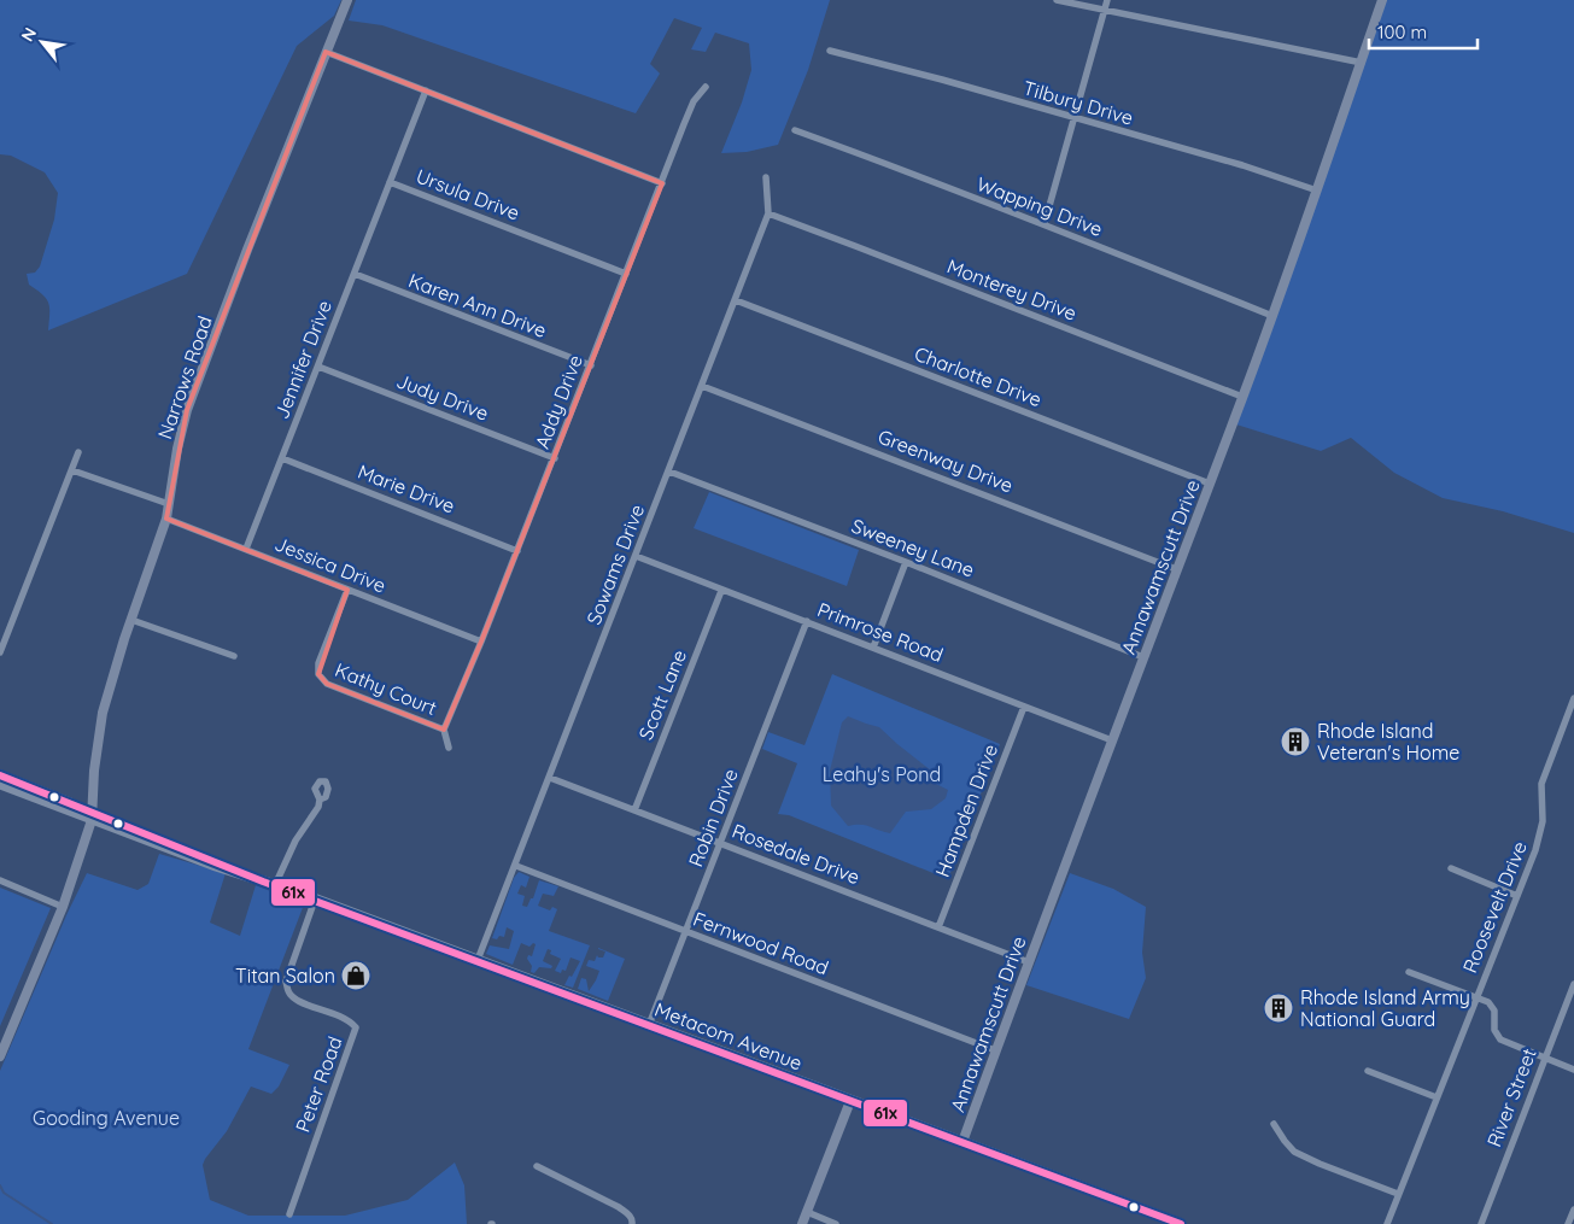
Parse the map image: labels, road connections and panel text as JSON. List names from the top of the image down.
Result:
{
  "streets": {
    "main road": ["Metacom Avenue"],
    "street": [
      "Tilbury Drive",
      "Ursula Drive",
      "Wapping Drive",
      "Monterey Drive",
      "Karen Ann Drive",
      "Jennifer Drive",
      "Charlotte Drive",
      "Narrows Road",
      "Judy Drive",
      "Addy Drive",
      "Greenway Drive",
      "Marie Drive",
      "Sweeney Lane",
      "Jessica Drive",
      "Sowams Drive",
      "Annawamscutt Drive",
      "Primrose Road",
      "Kathy Court",
      "Scott Lane",
      "Hampden Drive",
      "Robin Drive",
      "Rosedale Drive",
      "Roosevelt Drive",
      "Fernwood Road",
      "Peter Road",
      "River Street"
    ]
  },
  "crossings": [
    ["Tilbury Drive", "Annawamscutt Drive"],
    ["Ursula Drive", "Jennifer Drive"],
    ["Ursula Drive", "Addy Drive"],
    ["Wapping Drive", "Annawamscutt Drive"],
    ["Monterey Drive", "Sowams Drive"],
    ["Monterey Drive", "Annawamscutt Drive"],
    ["Karen Ann Drive", "Jennifer Drive"],
    ["Karen Ann Drive", "Addy Drive"],
    ["Jennifer Drive", "Judy Drive"],
    ["Jennifer Drive", "Marie Drive"],
    ["Jennifer Drive", "Jessica Drive"],
    ["Charlotte Drive", "Sowams Drive"],
    ["Charlotte Drive", "Annawamscutt Drive"],
    ["Narrows Road", "Jessica Drive"],
    ["Narrows Road", "Metacom Avenue"],
    ["Judy Drive", "Addy Drive"],
    ["Addy Drive", "Marie Drive"],
    ["Addy Drive", "Jessica Drive"],
    ["Addy Drive", "Kathy Court"],
    ["Greenway Drive", "Sowams Drive"],
    ["Greenway Drive", "Annawamscutt Drive"],
    ["Sweeney Lane", "Sowams Drive"],
    ["Sweeney Lane", "Annawamscutt Drive"],
    ["Jessica Drive", "Kathy Court"],
    ["Sowams Drive", "Primrose Road"],
    ["Sowams Drive", "Rosedale Drive"],
    ["Sowams Drive", "Fernwood Road"],
    ["Sowams Drive", "Metacom Avenue"],
    ["Annawamscutt Drive", "Primrose Road"],
    ["Annawamscutt Drive", "Rosedale Drive"],
    ["Annawamscutt Drive", "Fernwood Road"],
    ["Annawamscutt Drive", "Metacom Avenue"],
    ["Primrose Road", "Scott Lane"],
    ["Primrose Road", "Hampden Drive"],
    ["Primrose Road", "Robin Drive"],
    ["Scott Lane", "Rosedale Drive"],
    ["Hampden Drive", "Rosedale Drive"],
    ["Robin Drive", "Rosedale Drive"],
    ["Robin Drive", "Fernwood Road"],
    ["Robin Drive", "Metacom Avenue"],
    ["Metacom Avenue", "Peter Road"]
  ],
  "parks": ["Leahy's Pond", "Gooding Avenue"],
  "places": {
    "building": ["Rhode Island Veteran's Home", "Rhode Island Army National Guard"],
    "shop": ["Titan Salon"]
  },
  "lines": ["transit line 61x"],
  "scale_bar": "100 m",
  "north": "top left"
}
